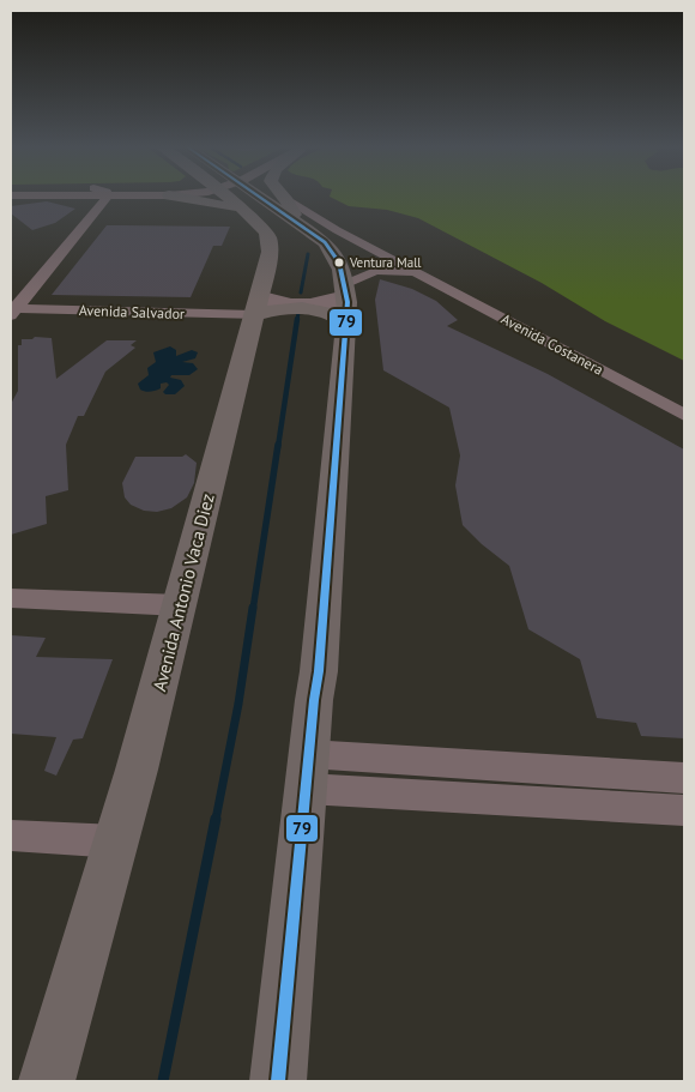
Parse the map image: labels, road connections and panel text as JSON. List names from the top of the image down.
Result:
{
  "streets": {
    "highway": ["Avenida Antonio Vaca Diez"],
    "street": ["Avenida Salvador", "Avenida Costanera"]
  },
  "crossings": [
    ["Avenida Salvador", "Avenida Antonio Vaca Diez"]
  ],
  "places": ["Ventura Mall"],
  "lines": ["transit line 79"]
}
